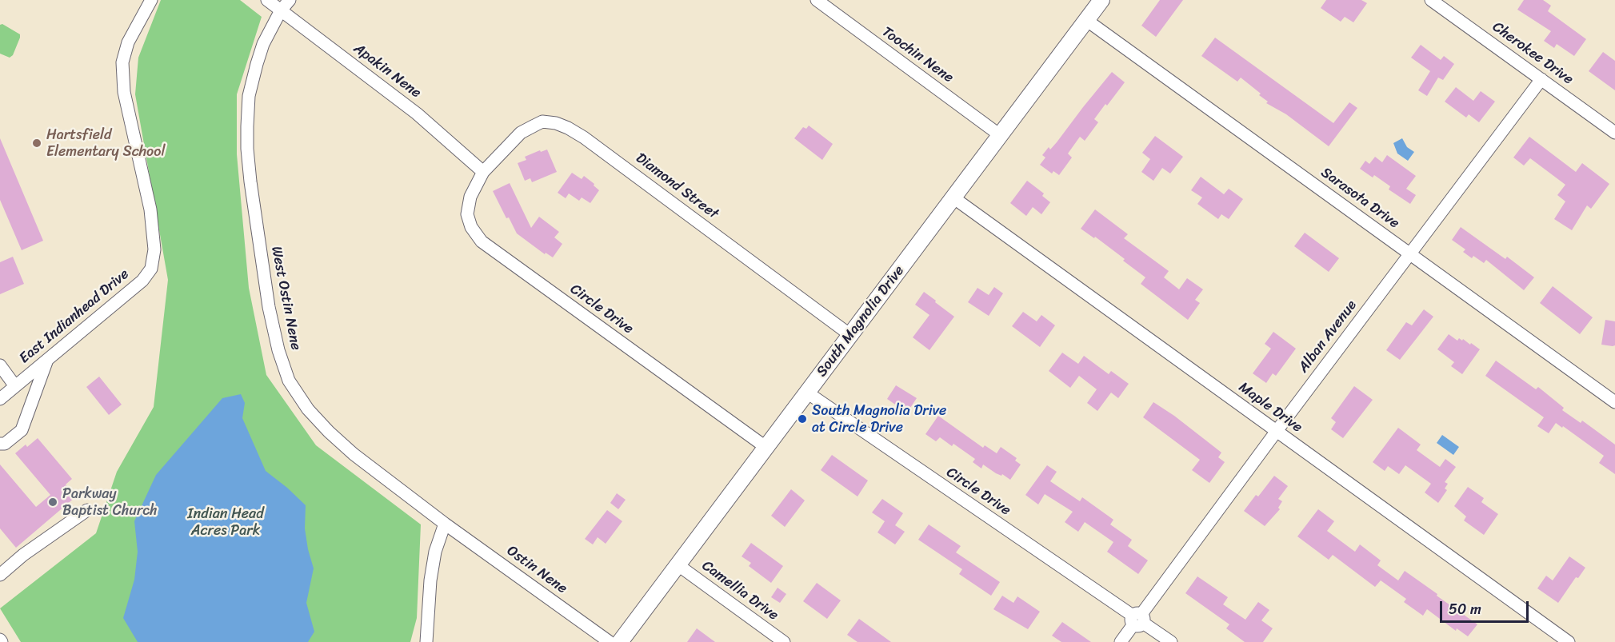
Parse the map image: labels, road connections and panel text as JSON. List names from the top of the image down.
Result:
{
  "streets": {
    "main road": ["South Magnolia Drive"],
    "street": [
      "Cherokee Drive",
      "Toochin Nene",
      "Apakin Nene",
      "Diamond Street",
      "Sarasota Drive",
      "West Ostin Nene",
      "Circle Drive",
      "East Indianhead Drive",
      "Alban Avenue",
      "Maple Drive",
      "Ostin Nene",
      "Camellia Drive"
    ]
  },
  "crossings": [
    ["Cherokee Drive", "Alban Avenue"],
    ["Toochin Nene", "South Magnolia Drive"],
    ["Apakin Nene", "Diamond Street"],
    ["Apakin Nene", "West Ostin Nene"],
    ["Apakin Nene", "Circle Drive"],
    ["Diamond Street", "Circle Drive"],
    ["Diamond Street", "South Magnolia Drive"],
    ["Sarasota Drive", "South Magnolia Drive"],
    ["Sarasota Drive", "Alban Avenue"],
    ["West Ostin Nene", "Ostin Nene"],
    ["Circle Drive", "South Magnolia Drive"],
    ["Circle Drive", "Alban Avenue"],
    ["South Magnolia Drive", "Maple Drive"],
    ["South Magnolia Drive", "Camellia Drive"],
    ["Alban Avenue", "Maple Drive"]
  ],
  "parks": ["Indian Head Acres Park"],
  "places": ["Hartsfield Elementary School", "South Magnolia Drive at Circle Drive", "Parkway Baptist Church"],
  "scale_bar": "50 m"
}
